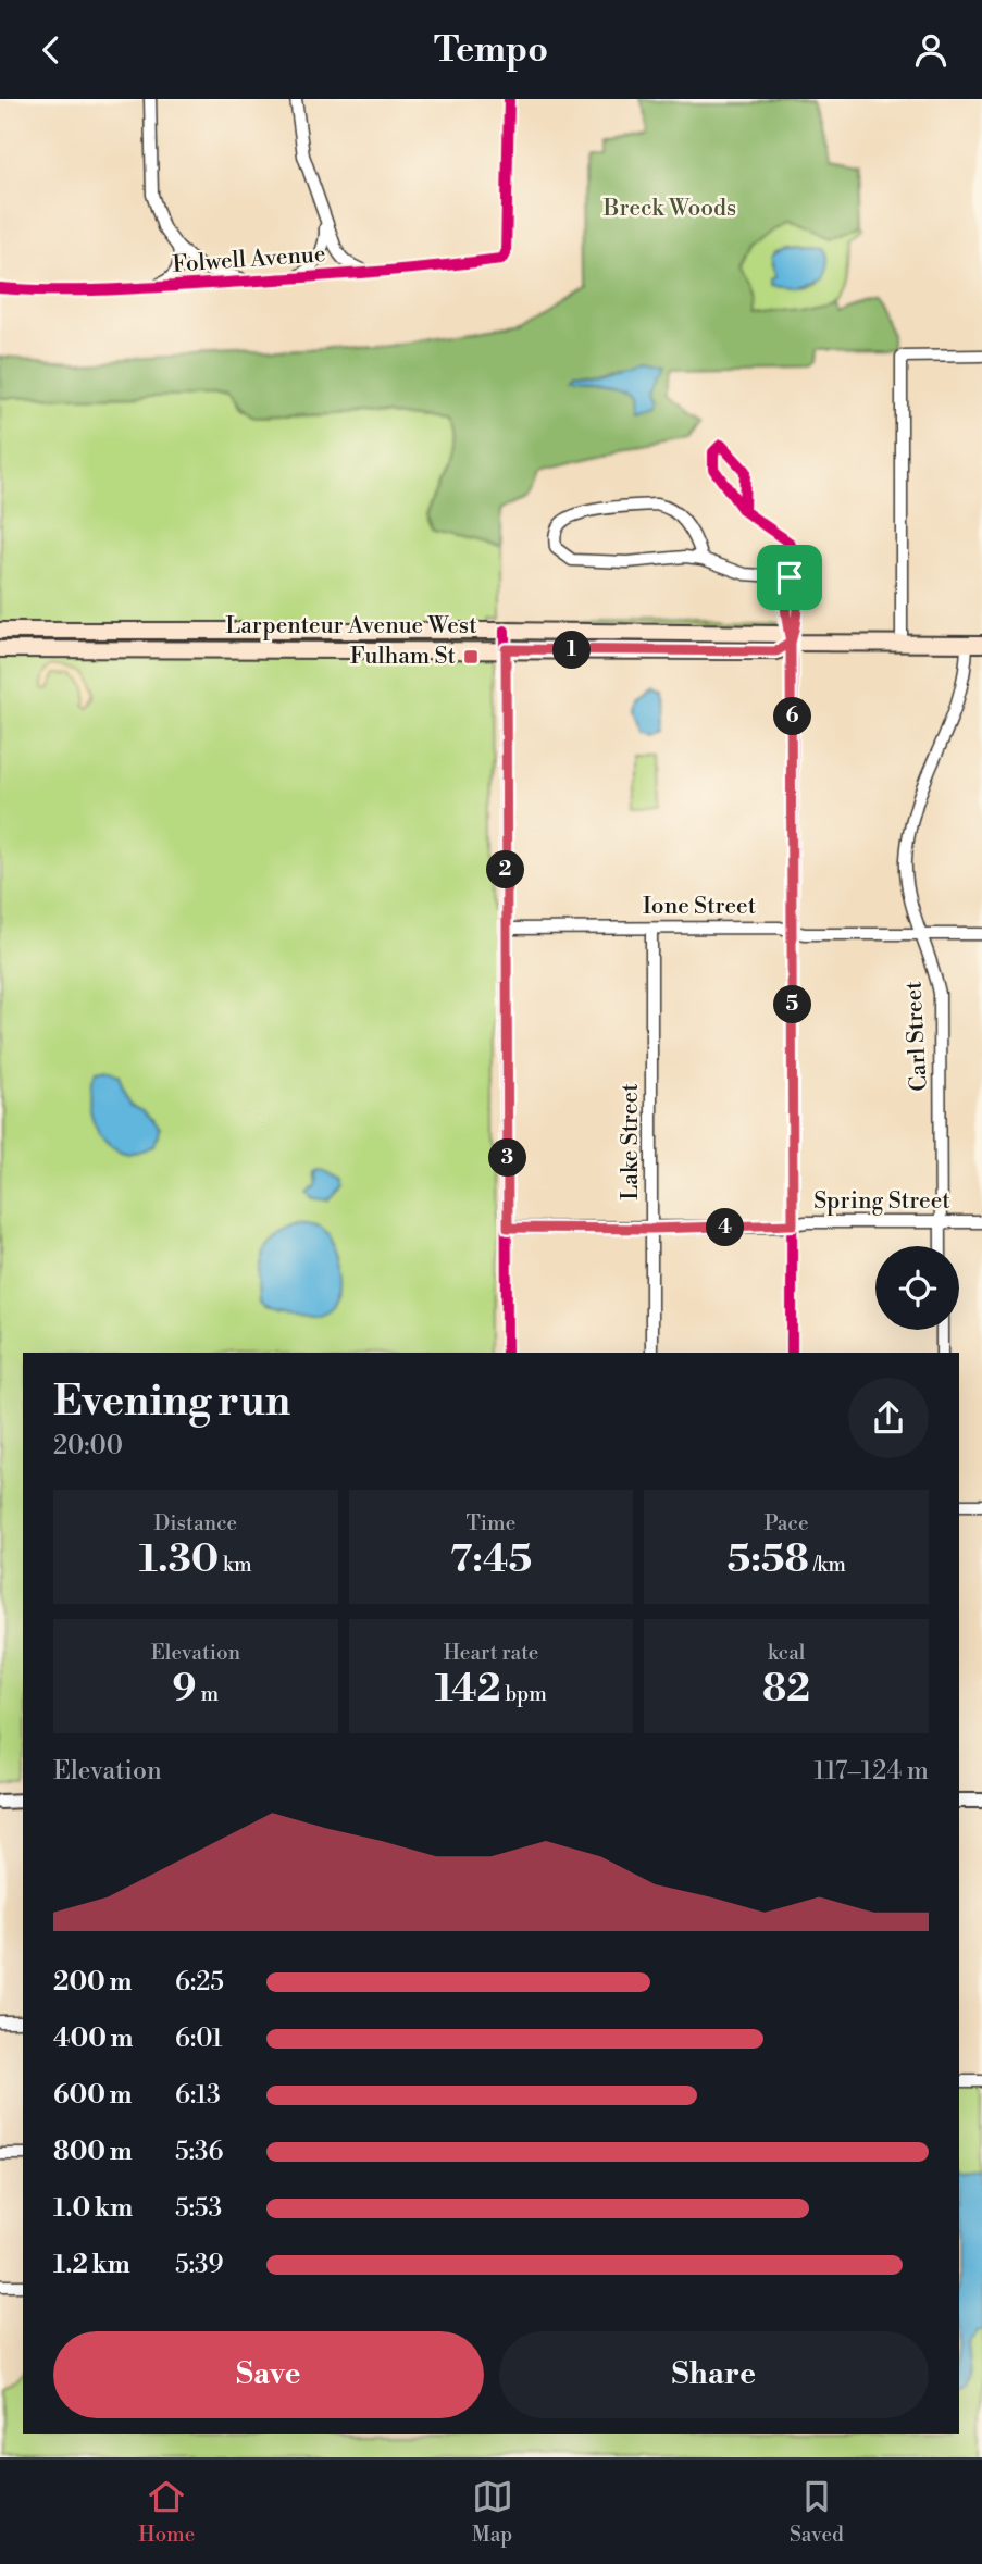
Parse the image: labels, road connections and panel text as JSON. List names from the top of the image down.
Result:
{
  "streets": {
    "main road": ["Larpenteur Avenue West"],
    "street": [
      "Folwell Avenue",
      "Ione Street",
      "Carl Street",
      "Lake Street",
      "Spring Street"
    ]
  },
  "crossings": [
    ["Larpenteur Avenue West", "Carl Street"],
    ["Ione Street", "Carl Street"],
    ["Ione Street", "Lake Street"],
    ["Carl Street", "Spring Street"],
    ["Lake Street", "Spring Street"]
  ],
  "parks": ["Breck Woods"],
  "places": {
    "transit": ["Fulham St"]
  },
  "page": {
    "header": "Tempo",
    "pins": [
      "1",
      "6",
      "2",
      "5",
      "3",
      "4"
    ],
    "heading": ["Evening run", "20:00"],
    "stats": [
      ["Distance", "1.30 km"],
      ["Time", "7:45"],
      ["Pace", "5:58 /km"],
      ["Elevation", "9 m"],
      ["Heart rate", "142 bpm"],
      ["kcal", "82"]
    ],
    "chart": ["Elevation", "117–124 m"],
    "list": [
      {
        "name": "200 m",
        "note": "6:25"
      },
      {
        "name": "400 m",
        "note": "6:01"
      },
      {
        "name": "600 m",
        "note": "6:13"
      },
      {
        "name": "800 m",
        "note": "5:36"
      },
      {
        "name": "1.0 km",
        "note": "5:53"
      },
      {
        "name": "1.2 km",
        "note": "5:39"
      }
    ],
    "buttons": ["Save", "Share"],
    "tabs": ["Home", "Map", "Saved"]
  }
}
